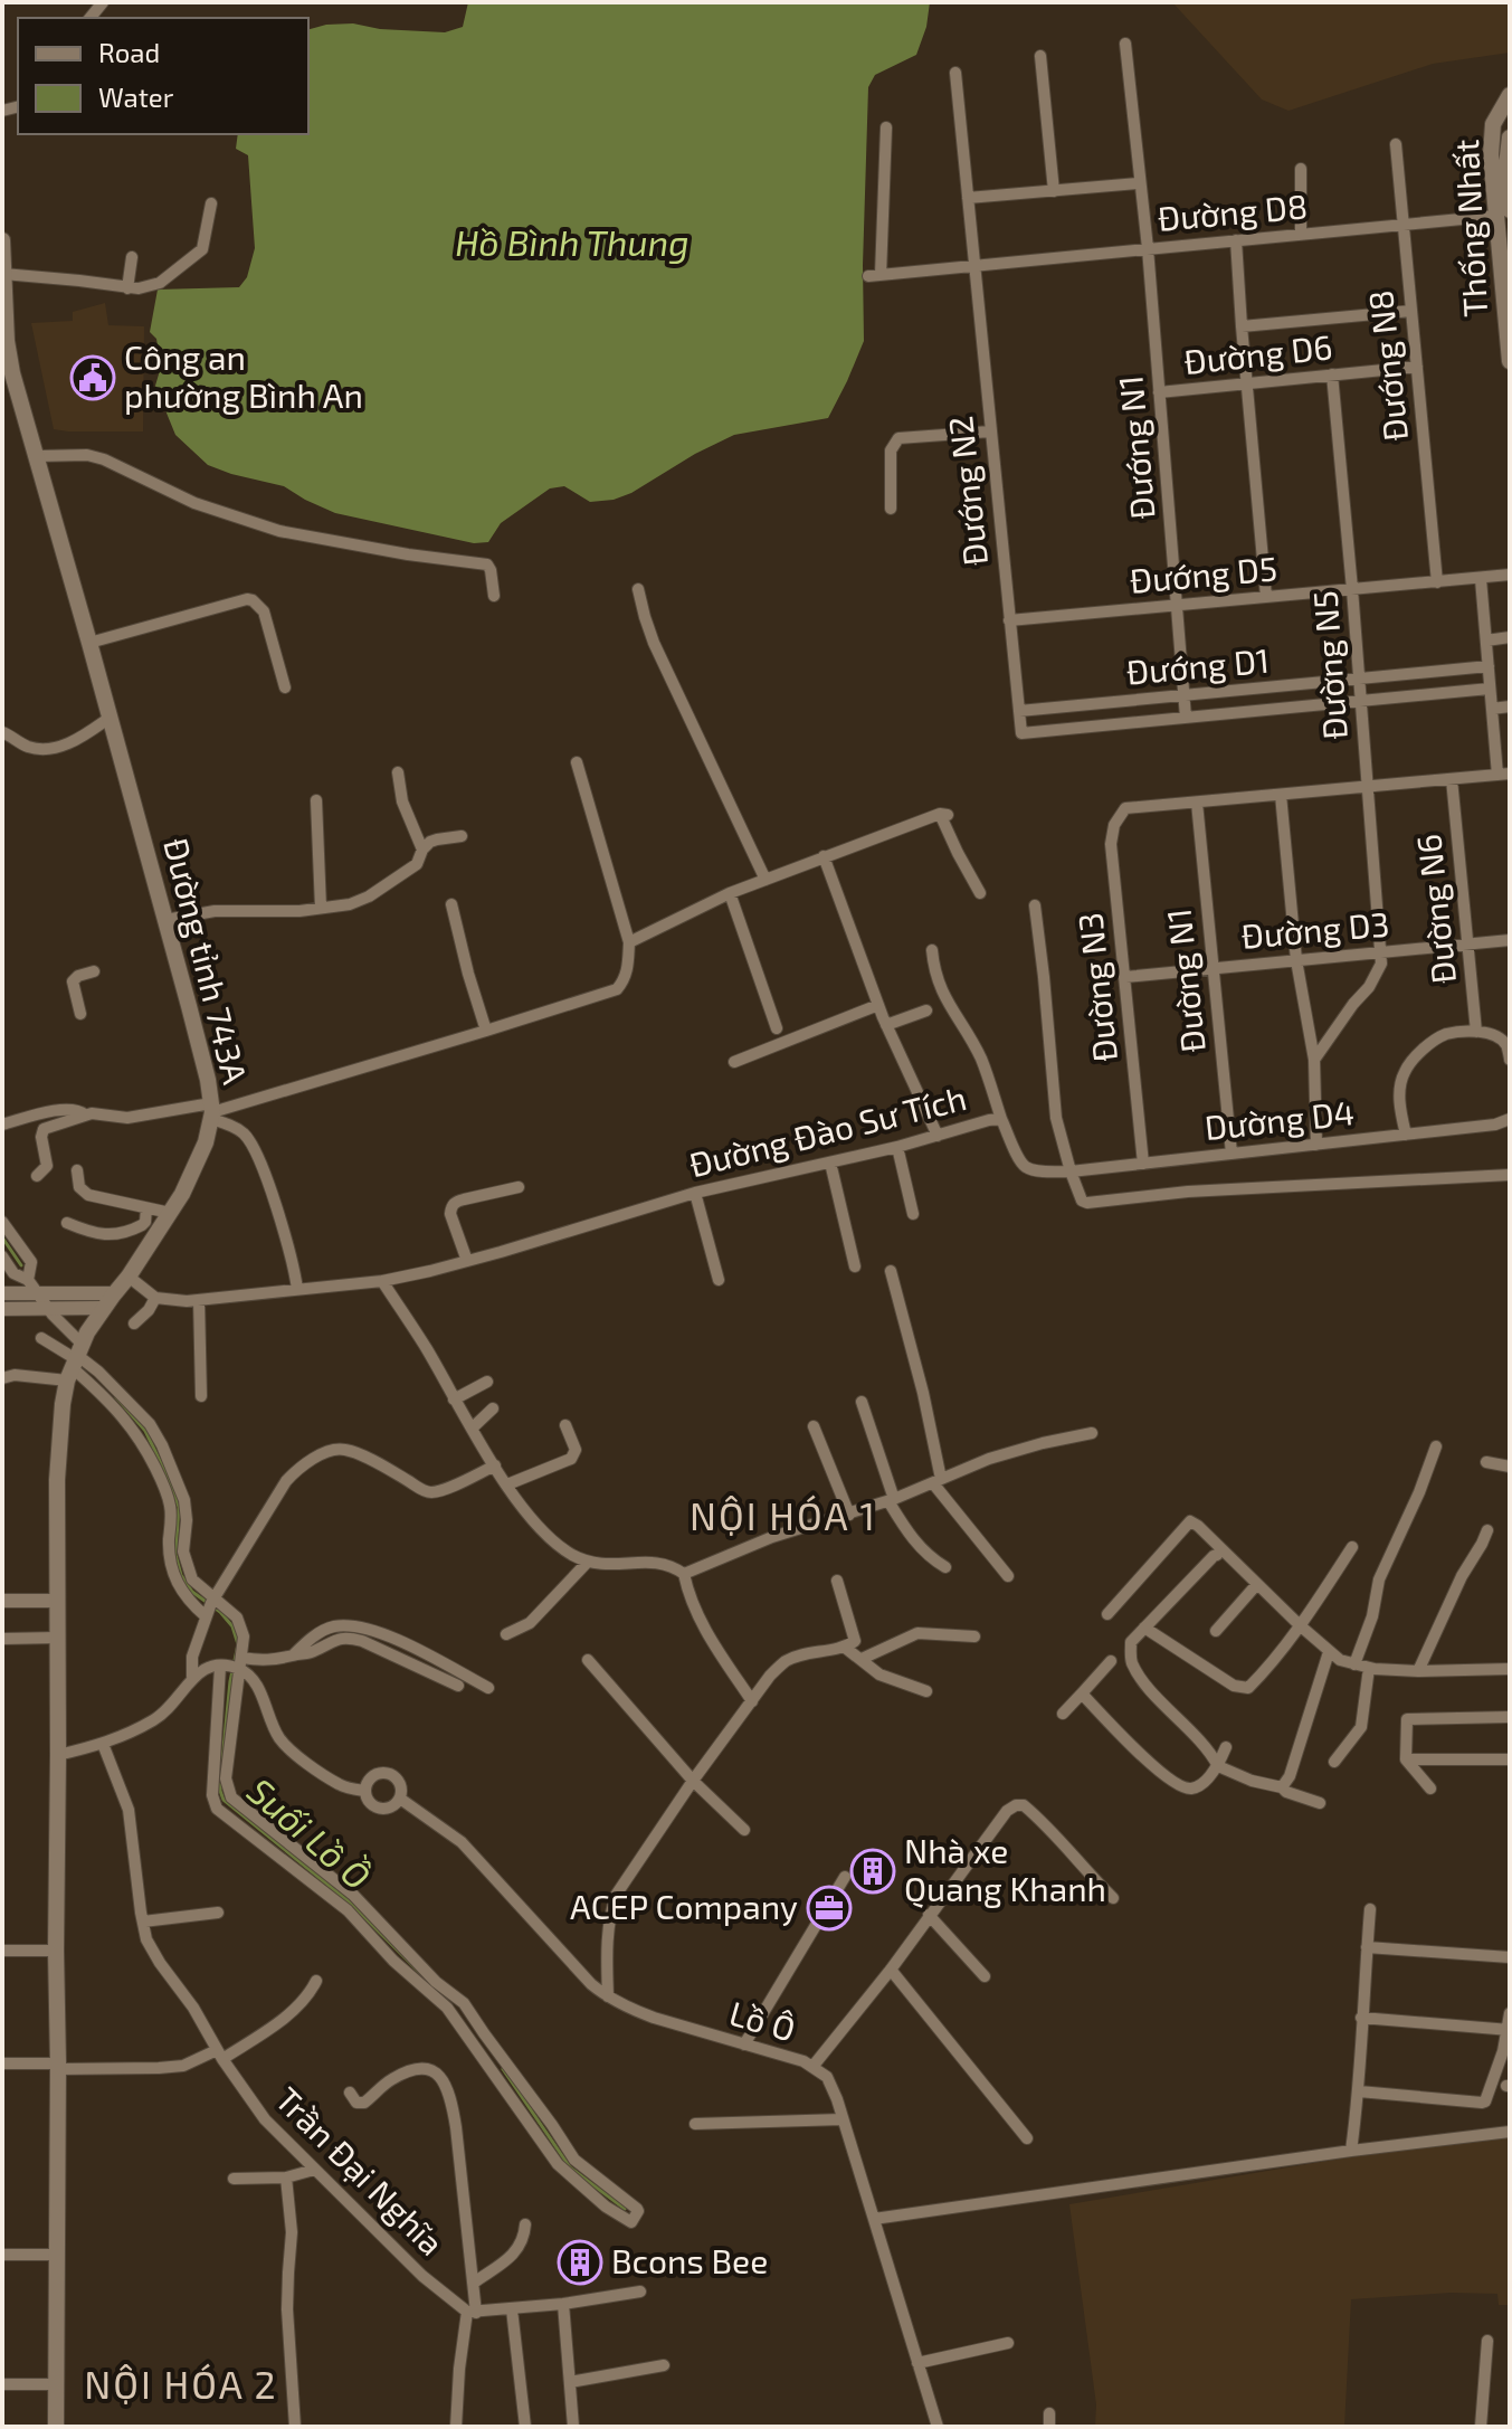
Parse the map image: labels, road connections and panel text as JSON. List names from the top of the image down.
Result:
{
  "streets": {
    "main road": ["Thống Nhất", "Đường tỉnh 743A"],
    "street": [
      "Đường D8",
      "Đường D6",
      "Đướng N8",
      "Đướng N1",
      "Đướng N2",
      "Đướng D5",
      "Đường N5",
      "Đướng D1",
      "Đường N6",
      "Đường D3",
      "Đường N1",
      "Đường N3",
      "Dường D4",
      "Đường Đào Sư Tích",
      "Lồ Ô",
      "Trần Đại Nghĩa"
    ]
  },
  "crossings": [
    ["Đường D8", "Thống Nhất"],
    ["Đường D8", "Đướng N8"],
    ["Đường D8", "Đướng N1"],
    ["Đường D8", "Đướng N2"],
    ["Đường D6", "Đướng N8"],
    ["Đường D6", "Đướng N1"],
    ["Đường D6", "Đường N5"],
    ["Đướng N8", "Đướng D5"],
    ["Đướng N1", "Đướng D5"],
    ["Đướng N1", "Đướng D1"],
    ["Đướng N2", "Đướng D5"],
    ["Đướng N2", "Đướng D1"],
    ["Đướng D5", "Đường N5"],
    ["Đường N5", "Đướng D1"],
    ["Đường N5", "Đường D3"],
    ["Đường N6", "Đường D3"],
    ["Đường D3", "Đường N1"],
    ["Đường D3", "Đường N3"],
    ["Đường N1", "Đường N3"],
    ["Đường N1", "Dường D4"],
    ["Đường N3", "Dường D4"],
    ["Dường D4", "Đường Đào Sư Tích"]
  ],
  "districts": ["NỘI HÓA 1", "NỘI HÓA 2"],
  "water": ["Hồ Bình Thung", "Suối Lồ Ồ"],
  "places": {
    "public building": ["Công an phường Bình An"],
    "building": ["Nhà xe Quang Khanh", "Bcons Bee"],
    "office": ["ACEP Company"]
  },
  "legend": ["Road", "Water"]
}
